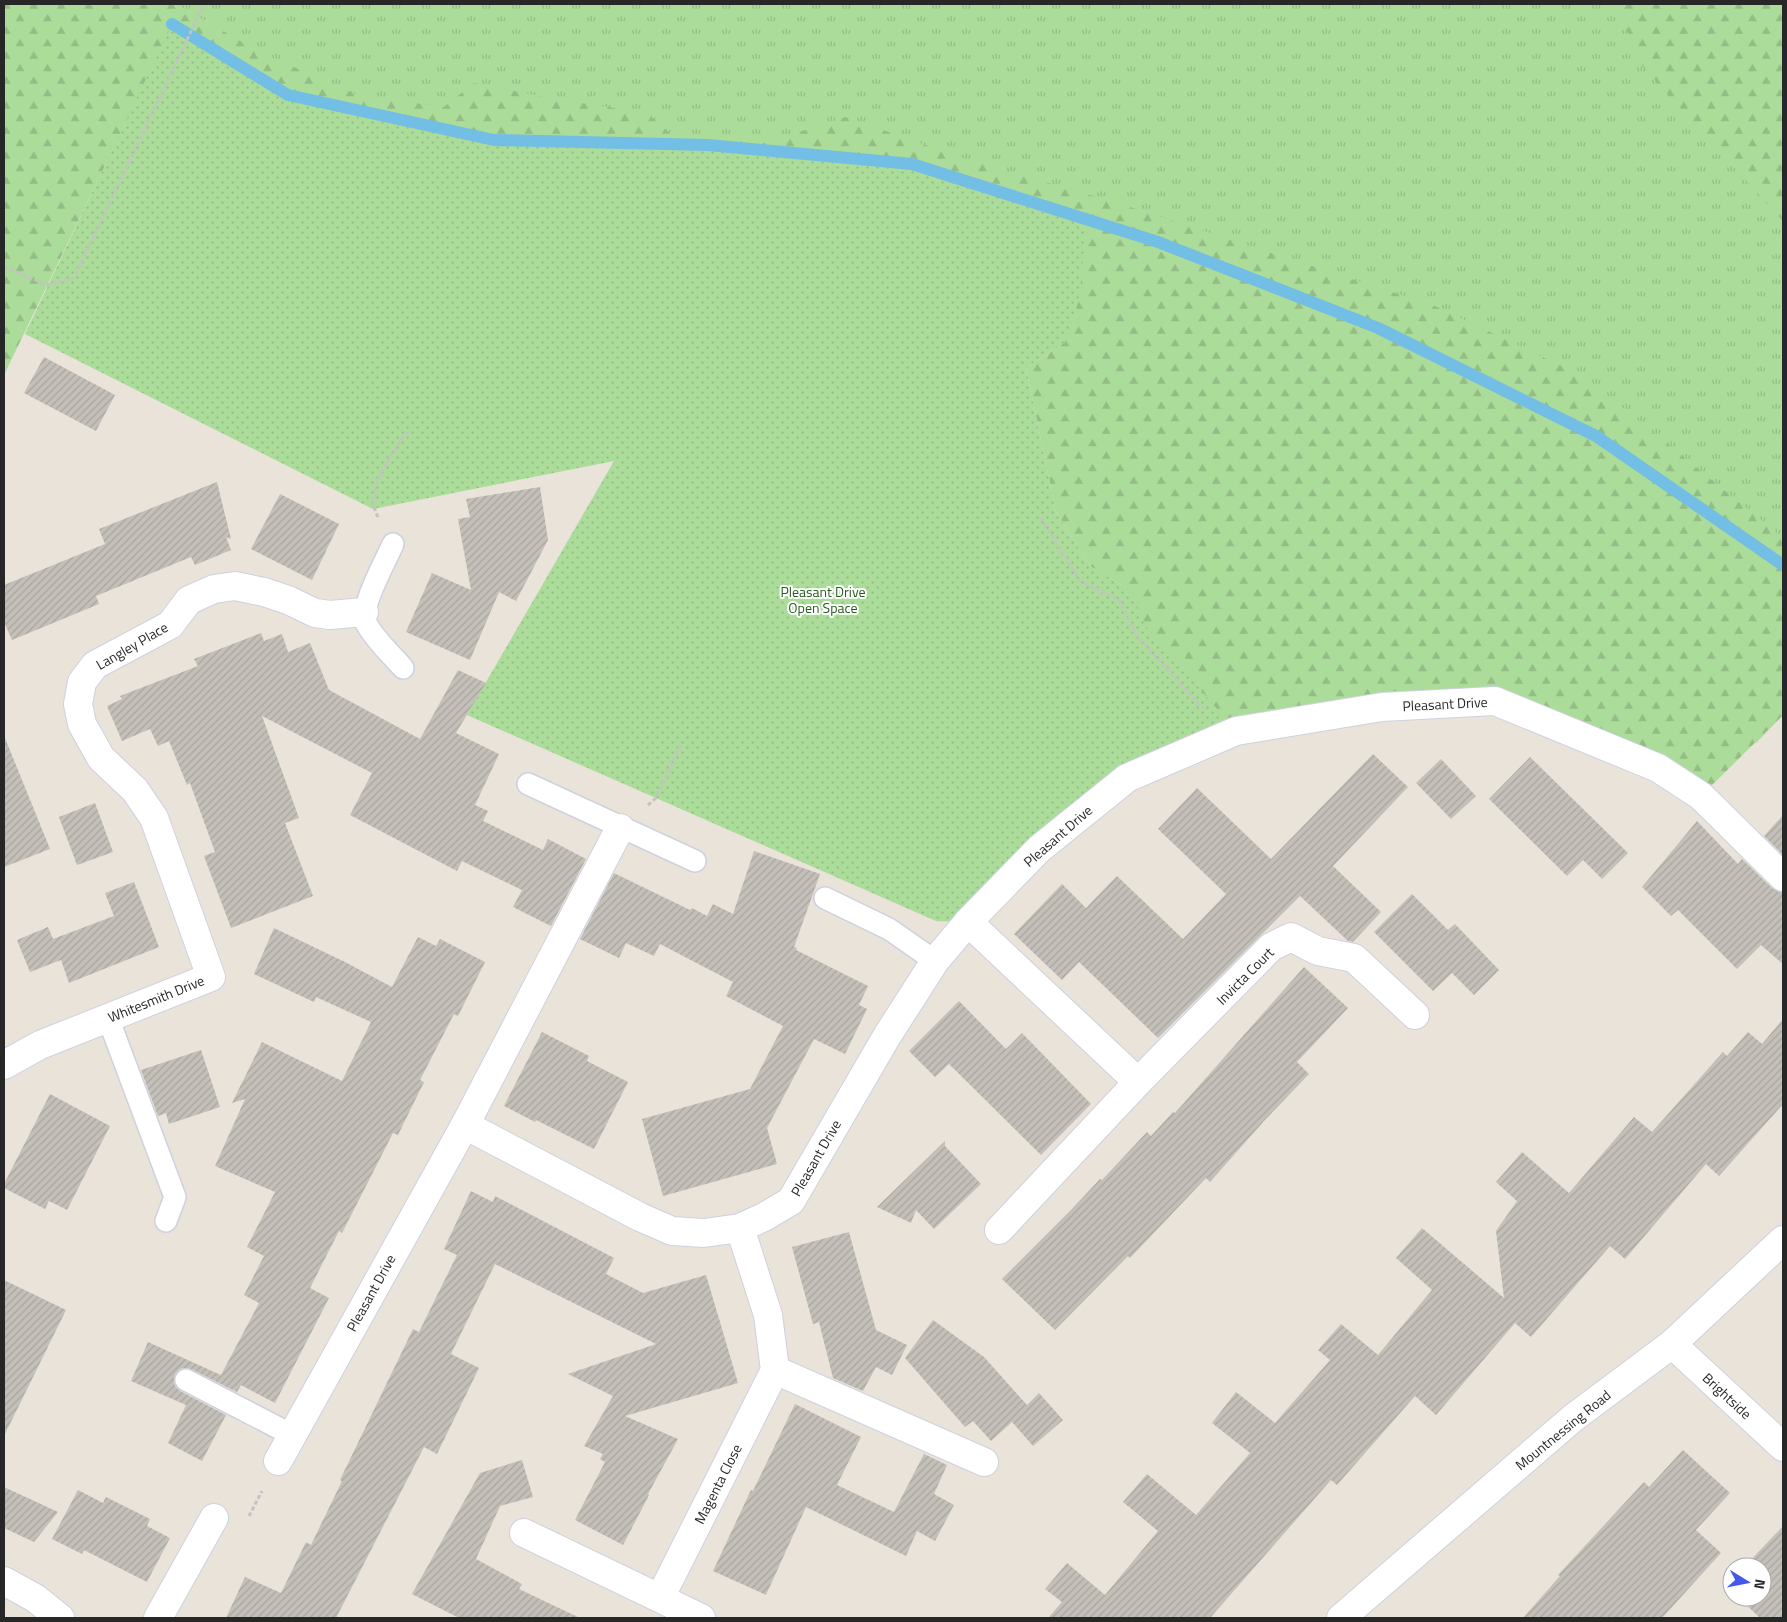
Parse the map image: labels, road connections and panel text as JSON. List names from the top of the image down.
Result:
{
  "streets": {
    "street": [
      "Langley Place",
      "Pleasant Drive",
      "Invicta Court",
      "Whitesmith Drive",
      "Brightside",
      "Mountnessing Road",
      "Magenta Close"
    ]
  },
  "crossings": [
    ["Langley Place", "Whitesmith Drive"],
    ["Brightside", "Mountnessing Road"]
  ],
  "parks": ["Pleasant Drive Open Space"],
  "north": "right"
}
